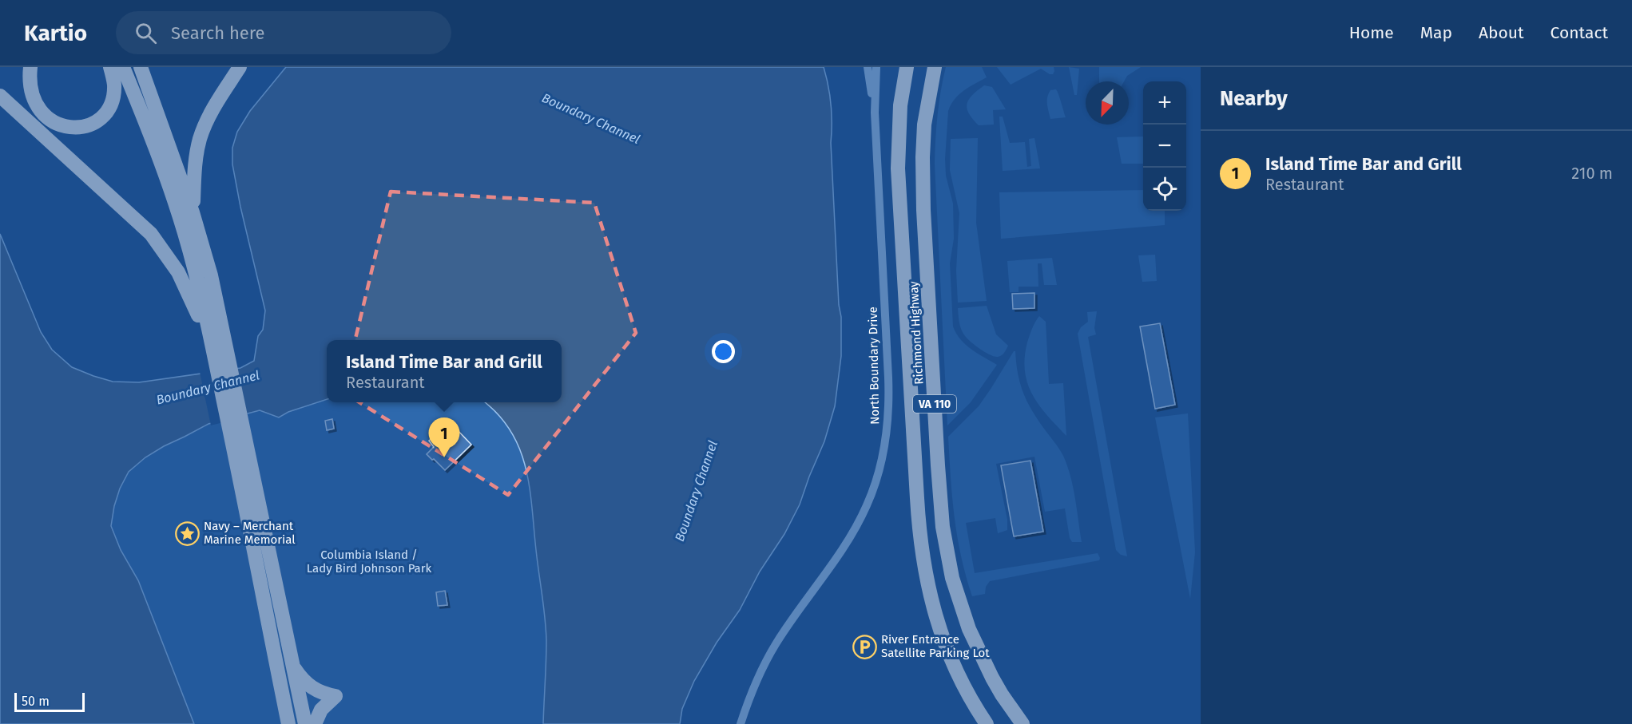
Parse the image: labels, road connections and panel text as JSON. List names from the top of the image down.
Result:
{
  "streets": {
    "highway": ["Richmond Highway", "VA 110"],
    "street": ["North Boundary Drive"]
  },
  "water": ["Boundary Channel"],
  "parks": ["Columbia Island / Lady Bird Johnson Park"],
  "places": {
    "place": ["Navy – Merchant Marine Memorial"],
    "parking": ["River Entrance Satellite Parking Lot"]
  },
  "scale_bar": "50 m",
  "north": "bottom left",
  "page": {
    "header": "Kartio",
    "search": "Search here",
    "nav": [
      "Home",
      "Map",
      "About",
      "Contact"
    ],
    "heading": "Nearby",
    "map_buttons": ["+", "−"],
    "list": [
      {
        "mark": "1",
        "name": "Island Time Bar and Grill",
        "note": "Restaurant",
        "value": "210 m"
      }
    ],
    "popup": ["Island Time Bar and Grill", "Restaurant"],
    "pins": "1",
    "scale": "50 m"
  }
}
